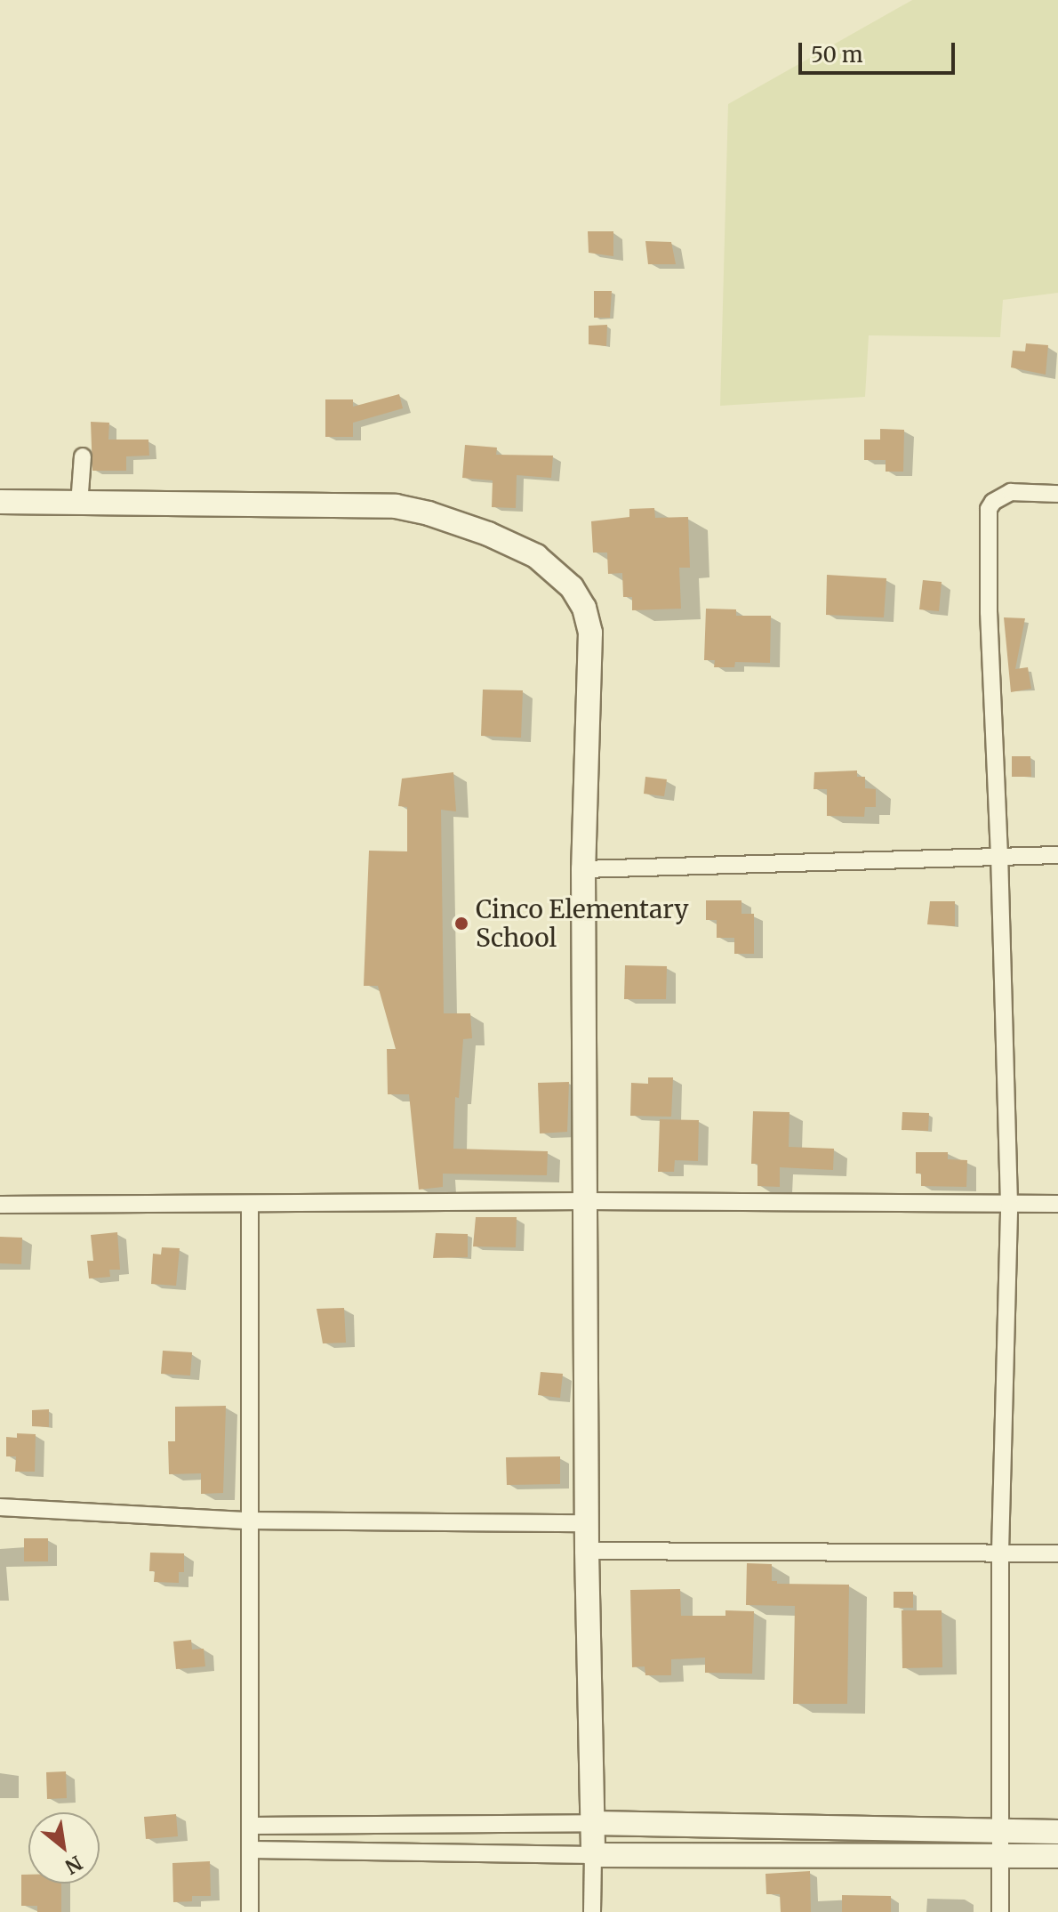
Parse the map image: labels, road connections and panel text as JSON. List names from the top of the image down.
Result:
{
  "places": ["Cinco Elementary School"],
  "scale_bar": "50 m",
  "north": "bottom right"
}
